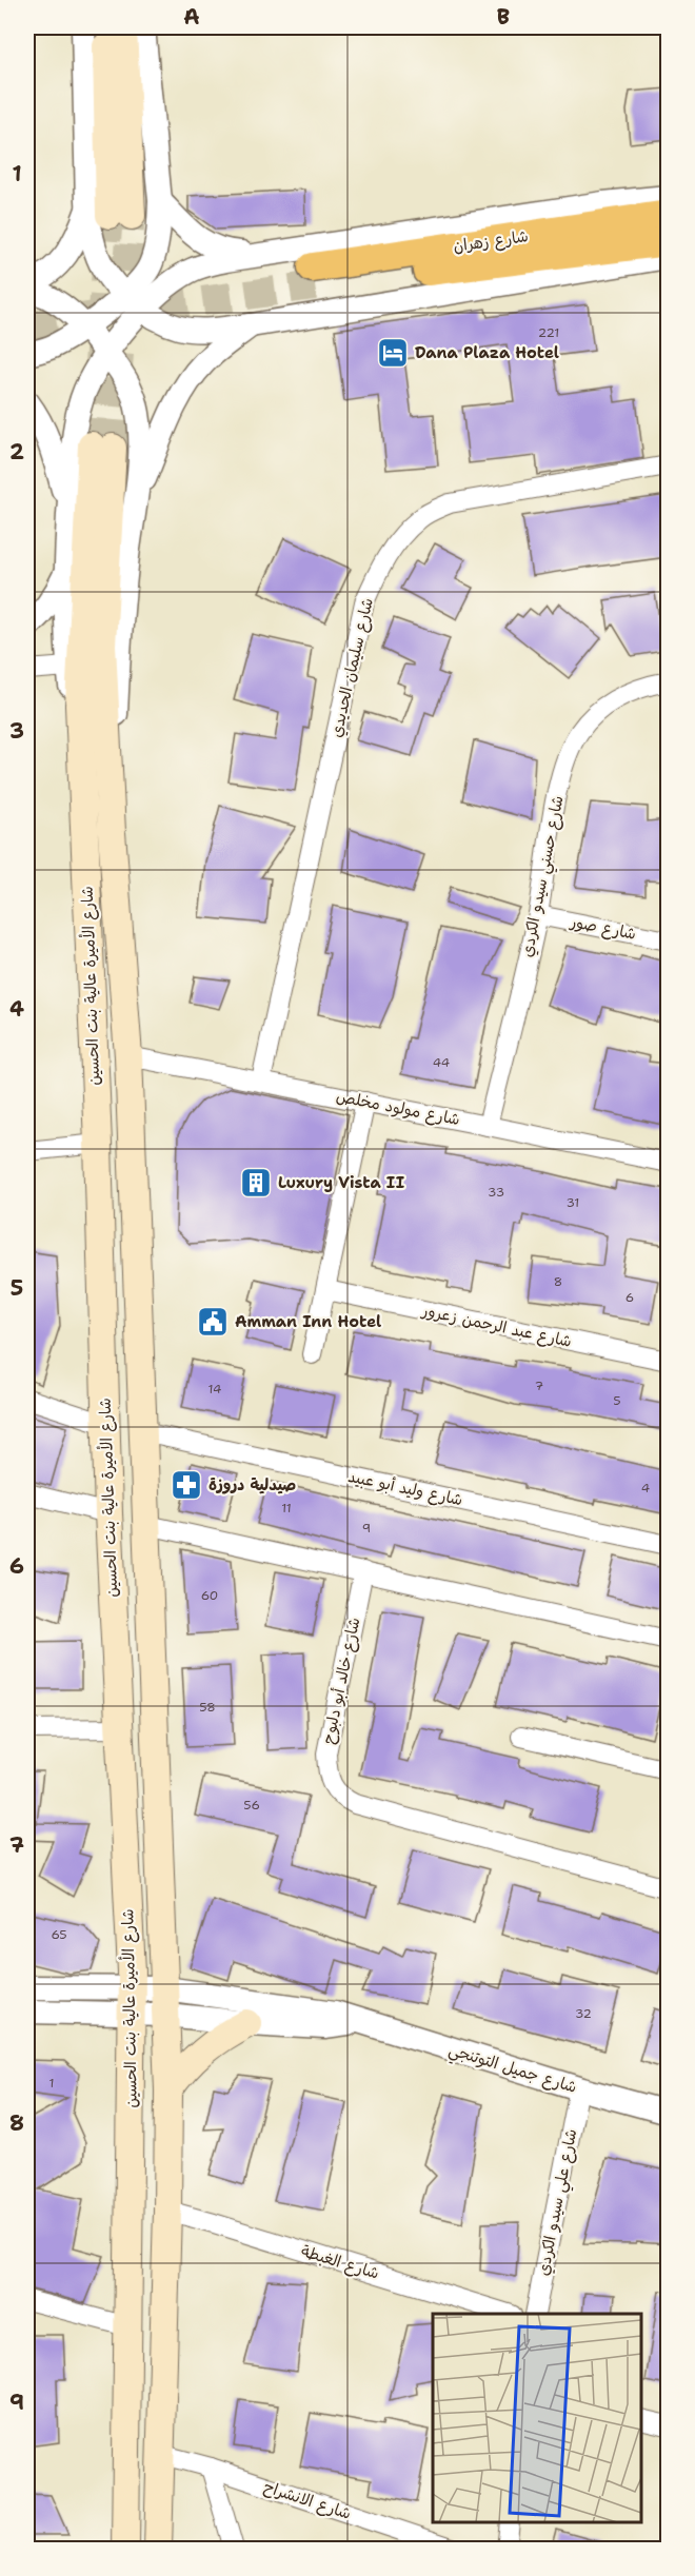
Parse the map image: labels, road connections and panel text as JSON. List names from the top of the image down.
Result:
{
  "streets": {
    "main road": ["شارع زهران", "شارع الأميرة عالية بنت الحسين"],
    "street": [
      "شارع سليمان الحديدي",
      "شارع حسني سيدو الكردي",
      "شارع صور",
      "شارع مولود مخلص",
      "شارع عبد الرحمن زعرور",
      "شارع وليد أبو عبيد",
      "شارع خالد أبو دلبوح",
      "شارع جميل التوتنجي",
      "شارع علي سيدو الكردي",
      "شارع الغبطة",
      "شارع الانشراح"
    ]
  },
  "crossings": [
    ["شارع سليمان الحديدي", "شارع مولود مخلص"],
    ["شارع حسني سيدو الكردي", "شارع صور"],
    ["شارع حسني سيدو الكردي", "شارع مولود مخلص"],
    ["شارع الأميرة عالية بنت الحسين", "شارع مولود مخلص"],
    ["شارع الأميرة عالية بنت الحسين", "شارع وليد أبو عبيد"],
    ["شارع الأميرة عالية بنت الحسين", "شارع جميل التوتنجي"],
    ["شارع الأميرة عالية بنت الحسين", "شارع الغبطة"],
    ["شارع الأميرة عالية بنت الحسين", "شارع الانشراح"],
    ["شارع جميل التوتنجي", "شارع علي سيدو الكردي"]
  ],
  "places": {
    "hotel": ["Dana Plaza Hotel"],
    "building": ["Luxury Vista II"],
    "public building": ["Amman Inn Hotel"],
    "pharmacy": ["صيدلية دروزة"]
  },
  "house_numbers": [
    "221",
    "44",
    "33",
    "31",
    "8",
    "6",
    "7",
    "14",
    "5",
    "4",
    "11",
    "9",
    "60",
    "58",
    "56",
    "65",
    "32",
    "1"
  ],
  "grid": {
    "columns": ["A", "B"],
    "rows": [
      "1",
      "2",
      "3",
      "4",
      "5",
      "6",
      "7",
      "8",
      "9"
    ]
  }
}
